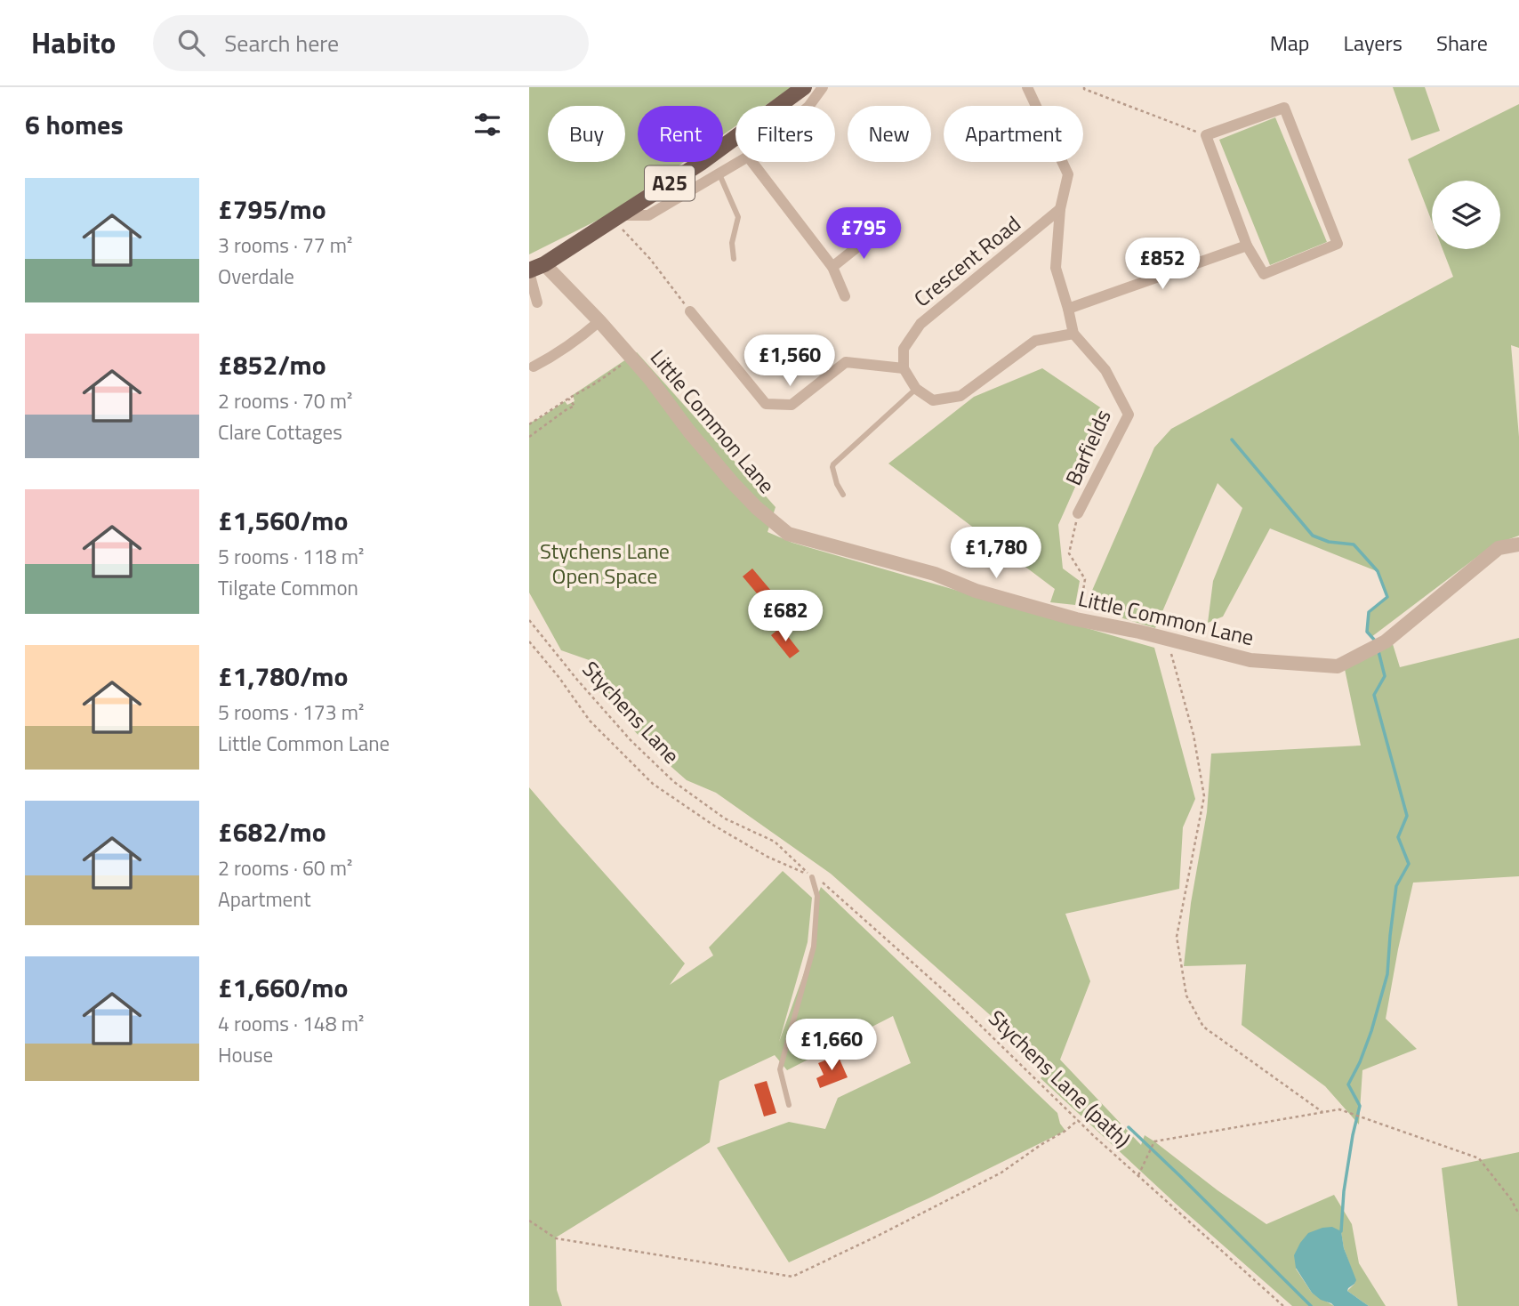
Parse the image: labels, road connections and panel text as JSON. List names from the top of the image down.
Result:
{
  "streets": {
    "main road": ["A25"],
    "street": ["Crescent Road", "Little Common Lane", "Barfields"],
    "path": ["Stychens Lane", "Stychens Lane (path)"]
  },
  "crossings": [
    ["A25", "Little Common Lane"],
    ["Crescent Road", "Barfields"],
    ["Little Common Lane", "Barfields"],
    ["Stychens Lane", "Stychens Lane (path)"]
  ],
  "parks": ["Stychens Lane Open Space"],
  "page": {
    "header": "Habito",
    "search": "Search here",
    "nav": ["Map", "Layers", "Share"],
    "heading": "6 homes",
    "chip": [
      "Buy",
      "Rent",
      "Filters",
      "New",
      "Apartment"
    ],
    "list": [
      {
        "name": "£795/mo",
        "note": "3 rooms · 77 m² · Overdale"
      },
      {
        "name": "£852/mo",
        "note": "2 rooms · 70 m² · Clare Cottages"
      },
      {
        "name": "£1,560/mo",
        "note": "5 rooms · 118 m² · Tilgate Common"
      },
      {
        "name": "£1,780/mo",
        "note": "5 rooms · 173 m² · Little Common Lane"
      },
      {
        "name": "£682/mo",
        "note": "2 rooms · 60 m² · Apartment"
      },
      {
        "name": "£1,660/mo",
        "note": "4 rooms · 148 m² · House"
      }
    ],
    "price": [
      "£795",
      "£852",
      "£1,560",
      "£1,780",
      "£682",
      "£1,660"
    ]
  }
}
